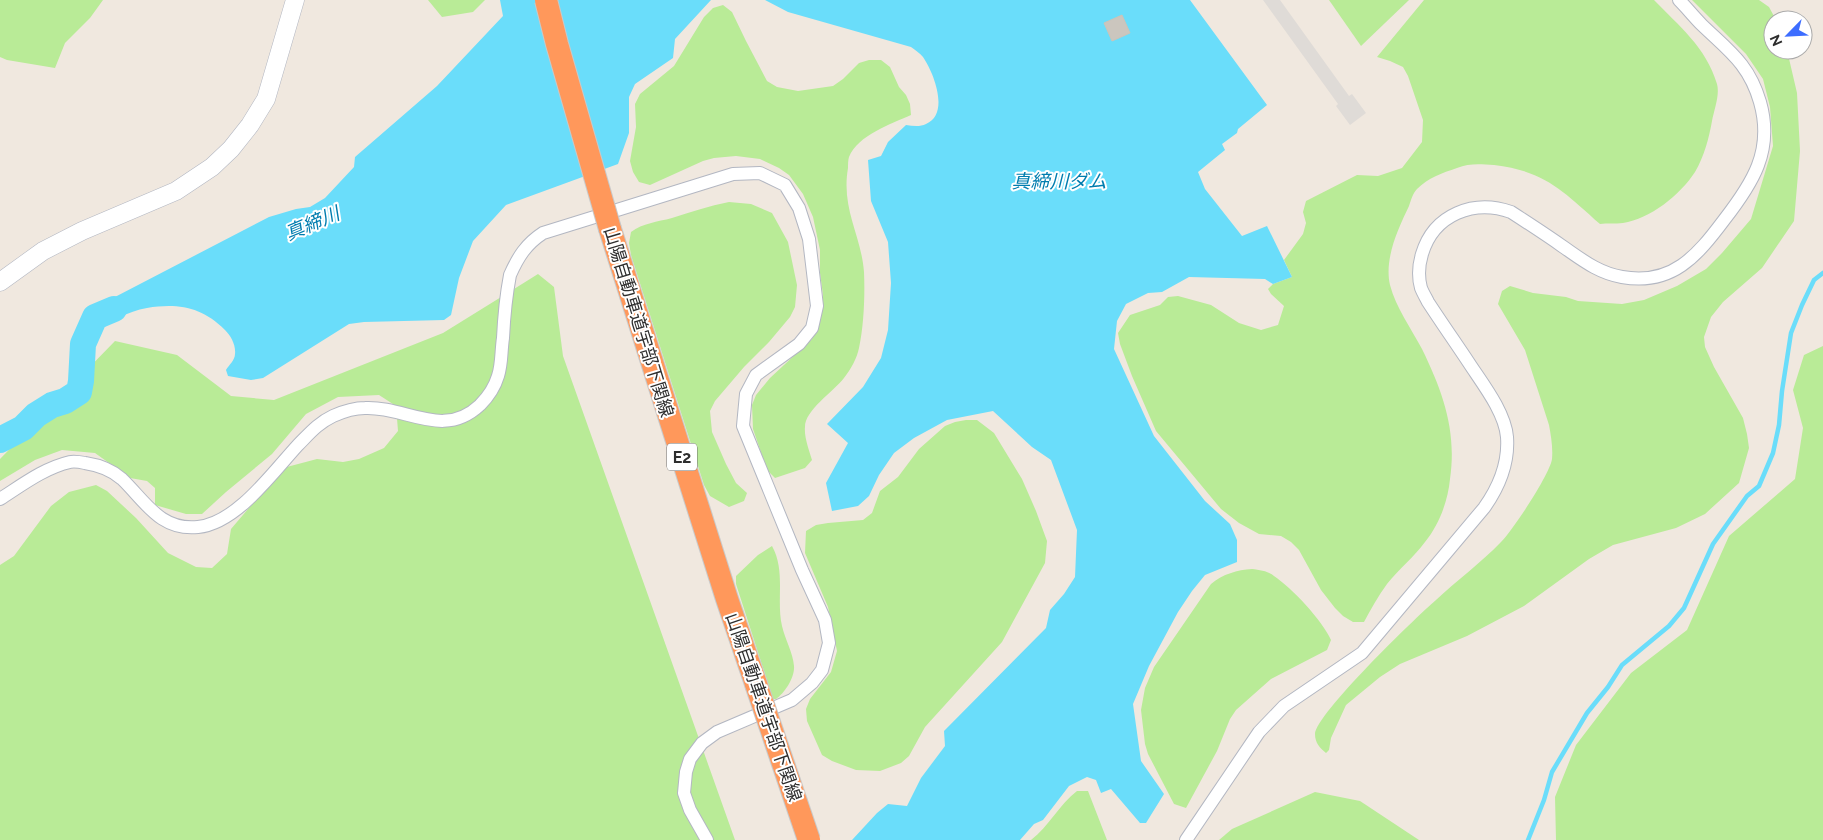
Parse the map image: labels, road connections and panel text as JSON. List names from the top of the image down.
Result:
{
  "streets": {
    "highway": ["山陽自動車道宇部下関線", "E2"]
  },
  "water": ["真締川ダム", "真締川"],
  "north": "bottom left"
}
